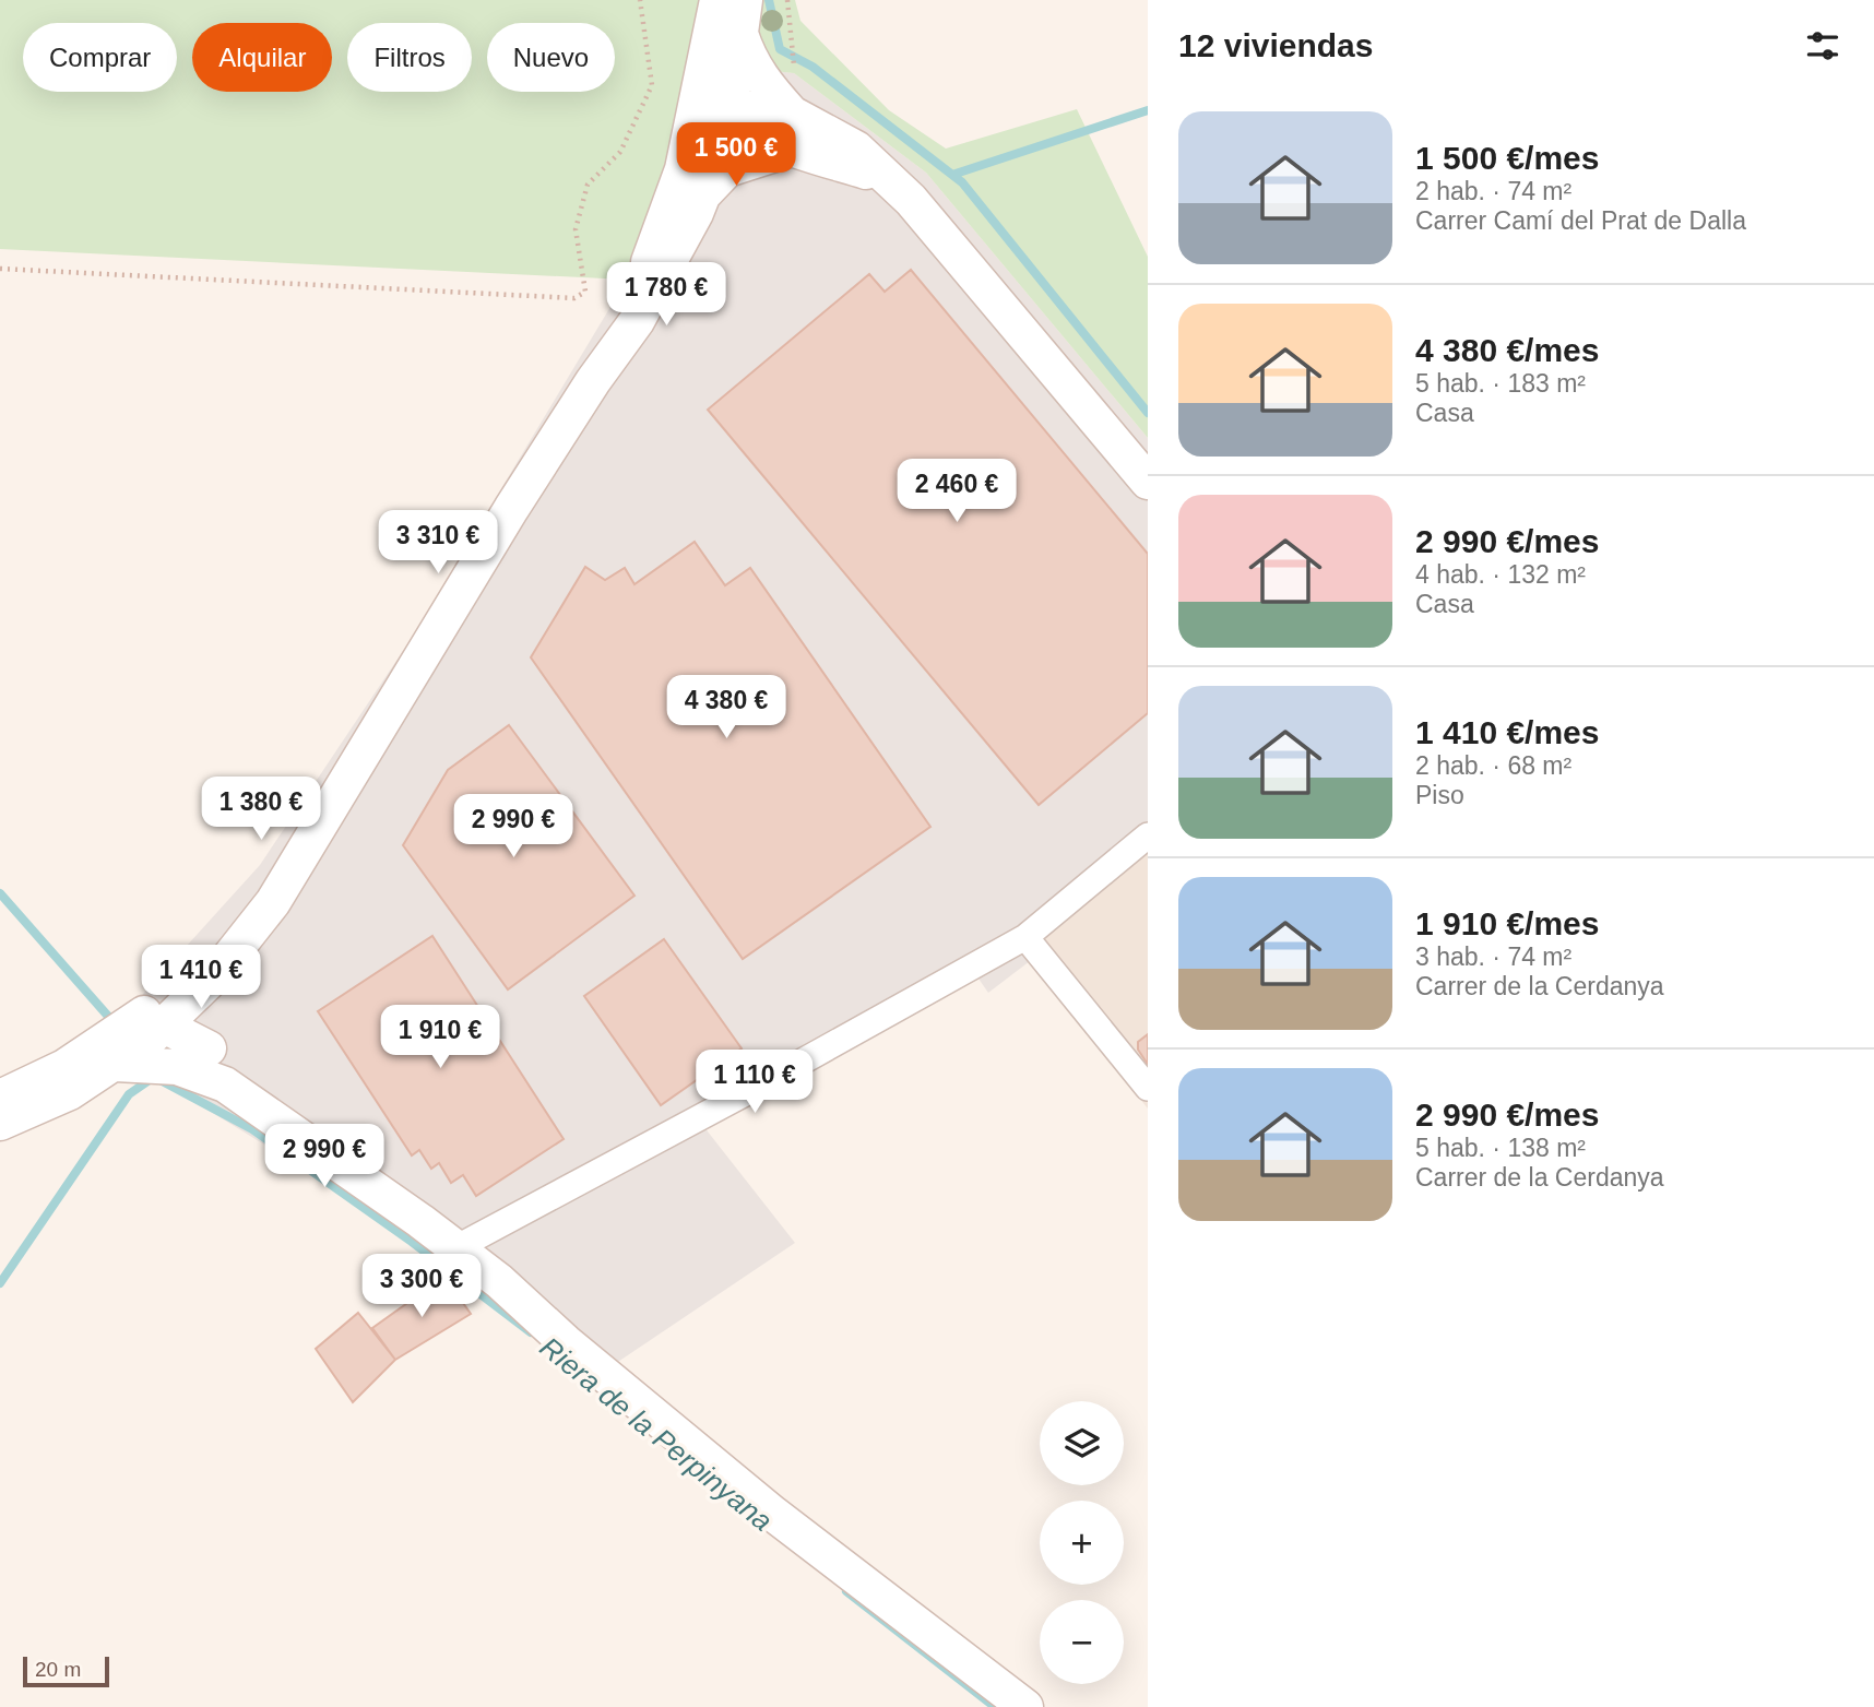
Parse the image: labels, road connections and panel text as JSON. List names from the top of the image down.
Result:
{
  "water": ["Riera de la Perpinyana"],
  "scale_bar": "20 m",
  "page": {
    "heading": "12 viviendas",
    "chip": [
      "Comprar",
      "Alquilar",
      "Filtros",
      "Nuevo"
    ],
    "list": [
      {
        "name": "1 500 €/mes",
        "note": "2 hab. · 74 m² · Carrer Camí del Prat de Dalla"
      },
      {
        "name": "4 380 €/mes",
        "note": "5 hab. · 183 m² · Casa"
      },
      {
        "name": "2 990 €/mes",
        "note": "4 hab. · 132 m² · Casa"
      },
      {
        "name": "1 410 €/mes",
        "note": "2 hab. · 68 m² · Piso"
      },
      {
        "name": "1 910 €/mes",
        "note": "3 hab. · 74 m² · Carrer de la Cerdanya"
      },
      {
        "name": "2 990 €/mes",
        "note": "5 hab. · 138 m² · Carrer de la Cerdanya"
      }
    ],
    "price": [
      "1 500 €",
      "1 780 €",
      "2 460 €",
      "3 310 €",
      "4 380 €",
      "1 380 €",
      "2 990 €",
      "1 410 €",
      "1 910 €",
      "1 110 €",
      "2 990 €",
      "3 300 €"
    ],
    "map_buttons": ["+", "−"],
    "scale": "20 m"
  }
}
